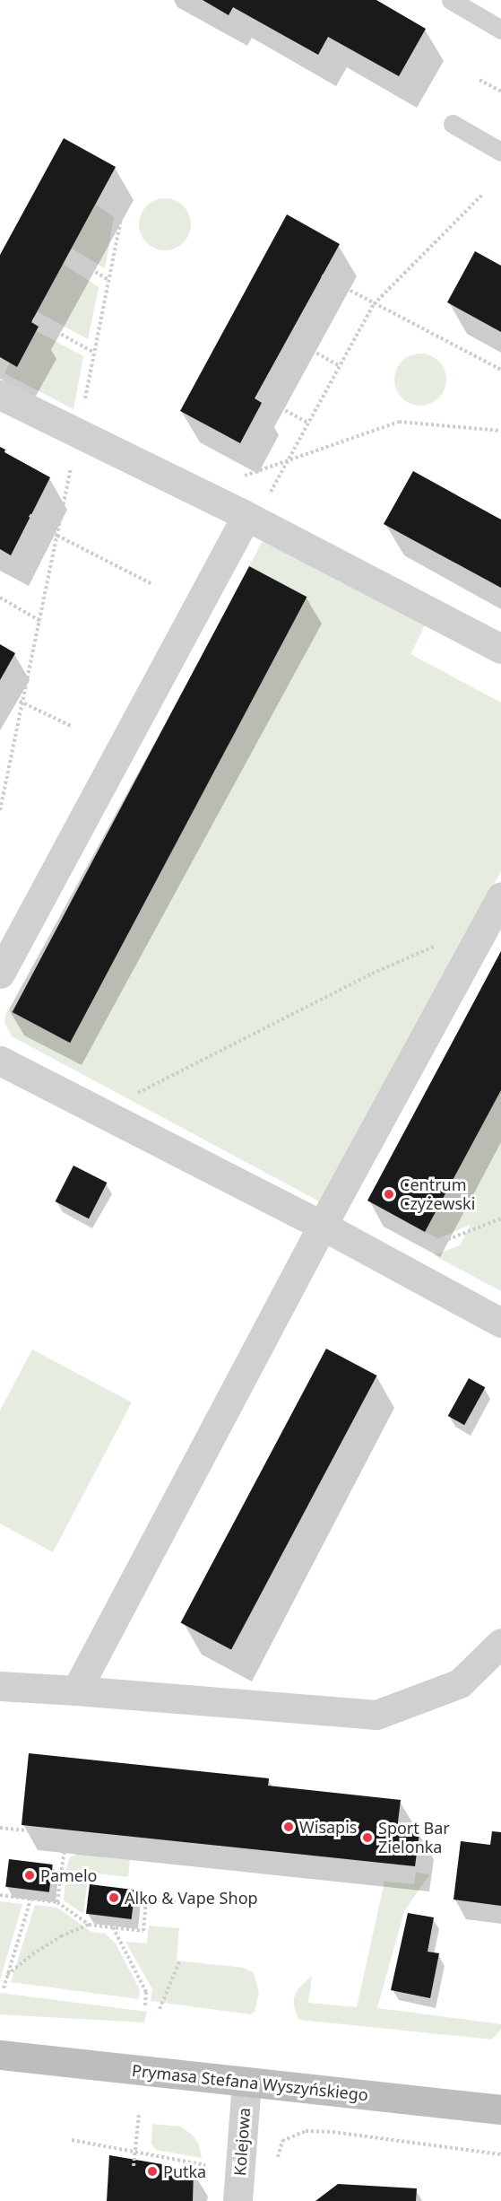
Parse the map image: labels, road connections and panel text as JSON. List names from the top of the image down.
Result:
{
  "streets": {
    "main road": ["Prymasa Stefana Wyszyńskiego"],
    "street": ["Kolejowa"]
  },
  "crossings": [
    ["Prymasa Stefana Wyszyńskiego", "Kolejowa"]
  ],
  "places": [
    "Centrum Czyżewski",
    "Wisapis",
    "Sport Bar Zielonka",
    "Pamelo",
    "Alko & Vape Shop",
    "Putka"
  ]
}
